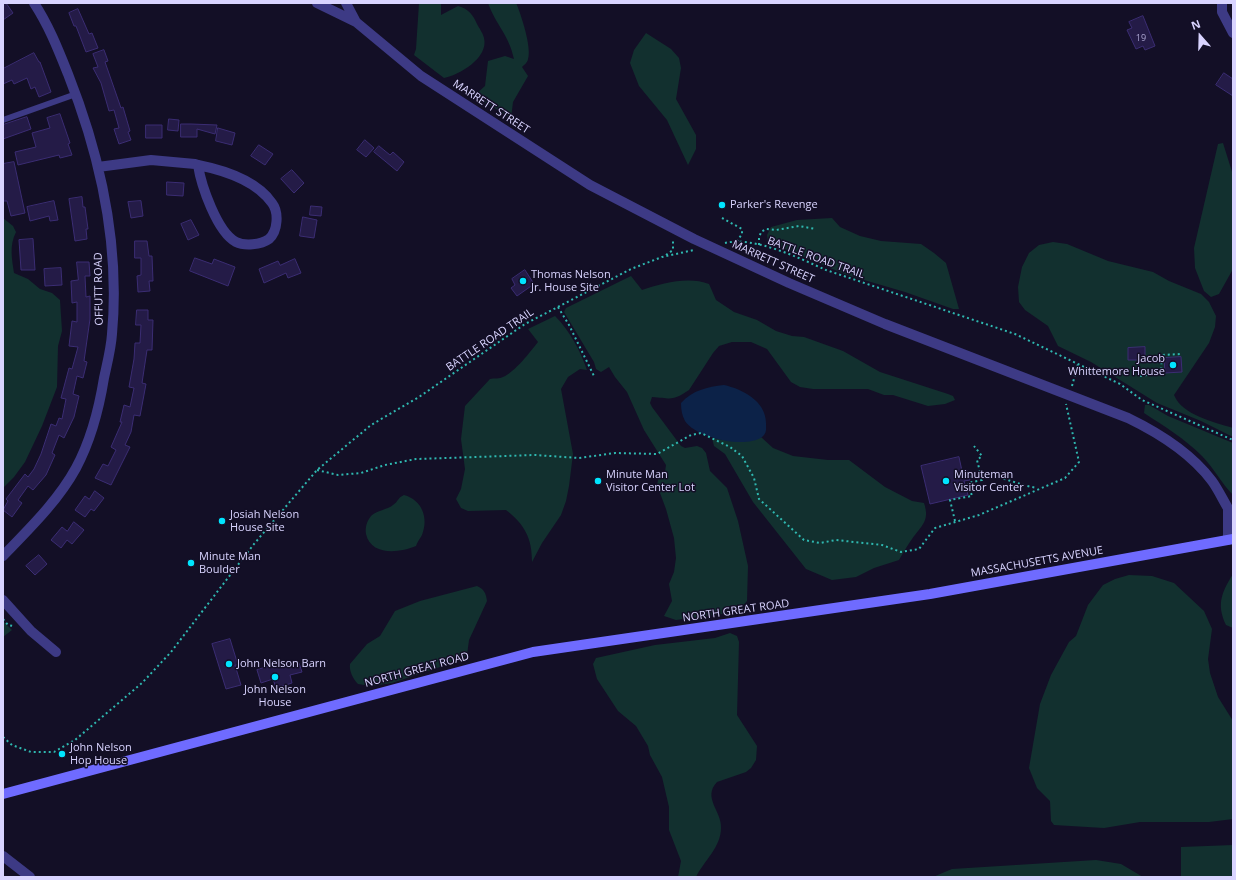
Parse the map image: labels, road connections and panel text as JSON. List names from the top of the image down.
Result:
{
  "streets": {
    "main road": ["MASSACHUSETTS AVENUE", "NORTH GREAT ROAD"],
    "street": ["MARRETT STREET", "OFFUTT ROAD"],
    "path": ["BATTLE ROAD TRAIL"]
  },
  "crossings": [
    ["MARRETT STREET", "BATTLE ROAD TRAIL"],
    ["MARRETT STREET", "MASSACHUSETTS AVENUE"],
    ["MASSACHUSETTS AVENUE", "NORTH GREAT ROAD"]
  ],
  "places": [
    "Parker's Revenge",
    "Thomas Nelson Jr. House Site",
    "Jacob Whittemore House",
    "Minute Man Visitor Center Lot",
    "Minuteman Visitor Center",
    "Josiah Nelson House Site",
    "Minute Man Boulder",
    "John Nelson Barn",
    "John Nelson House",
    "John Nelson Hop House"
  ],
  "house_numbers": ["19"],
  "north": "top"
}
